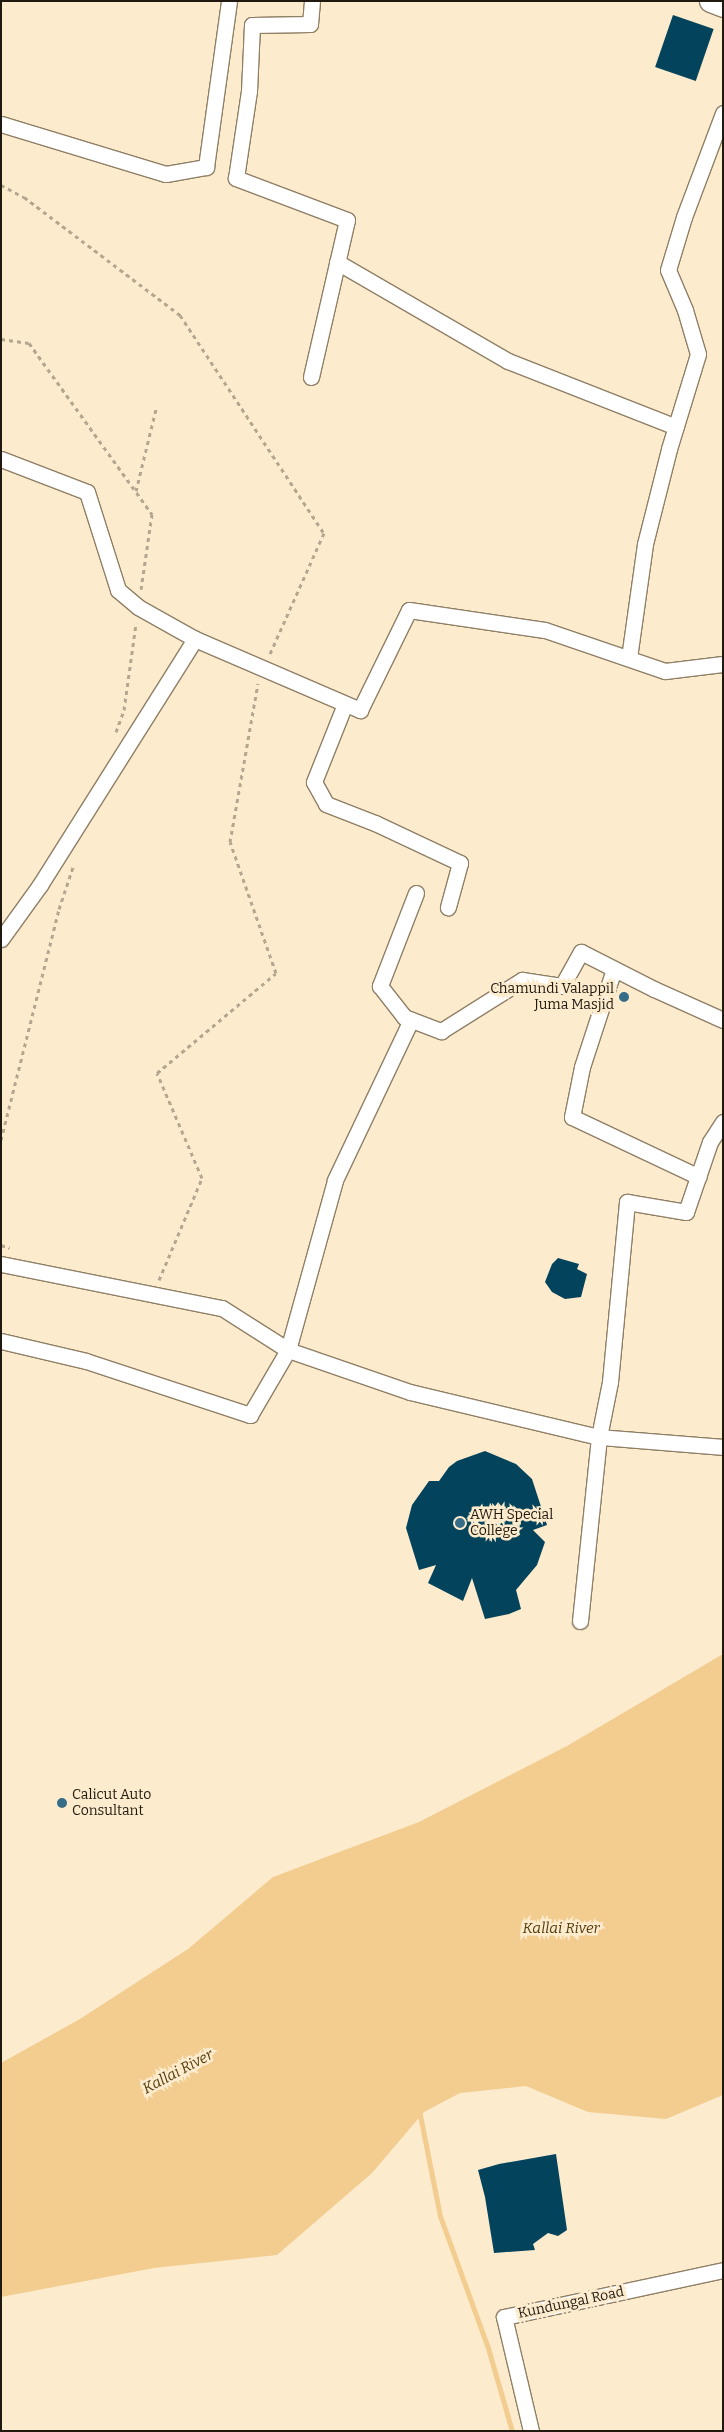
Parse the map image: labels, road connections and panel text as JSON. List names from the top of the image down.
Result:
{
  "streets": {
    "street": ["Kundungal Road"]
  },
  "water": ["Kallai River"],
  "places": ["Chamundi Valappil Juma Masjid", "AWH Special College", "Calicut Auto Consultant"]
}
